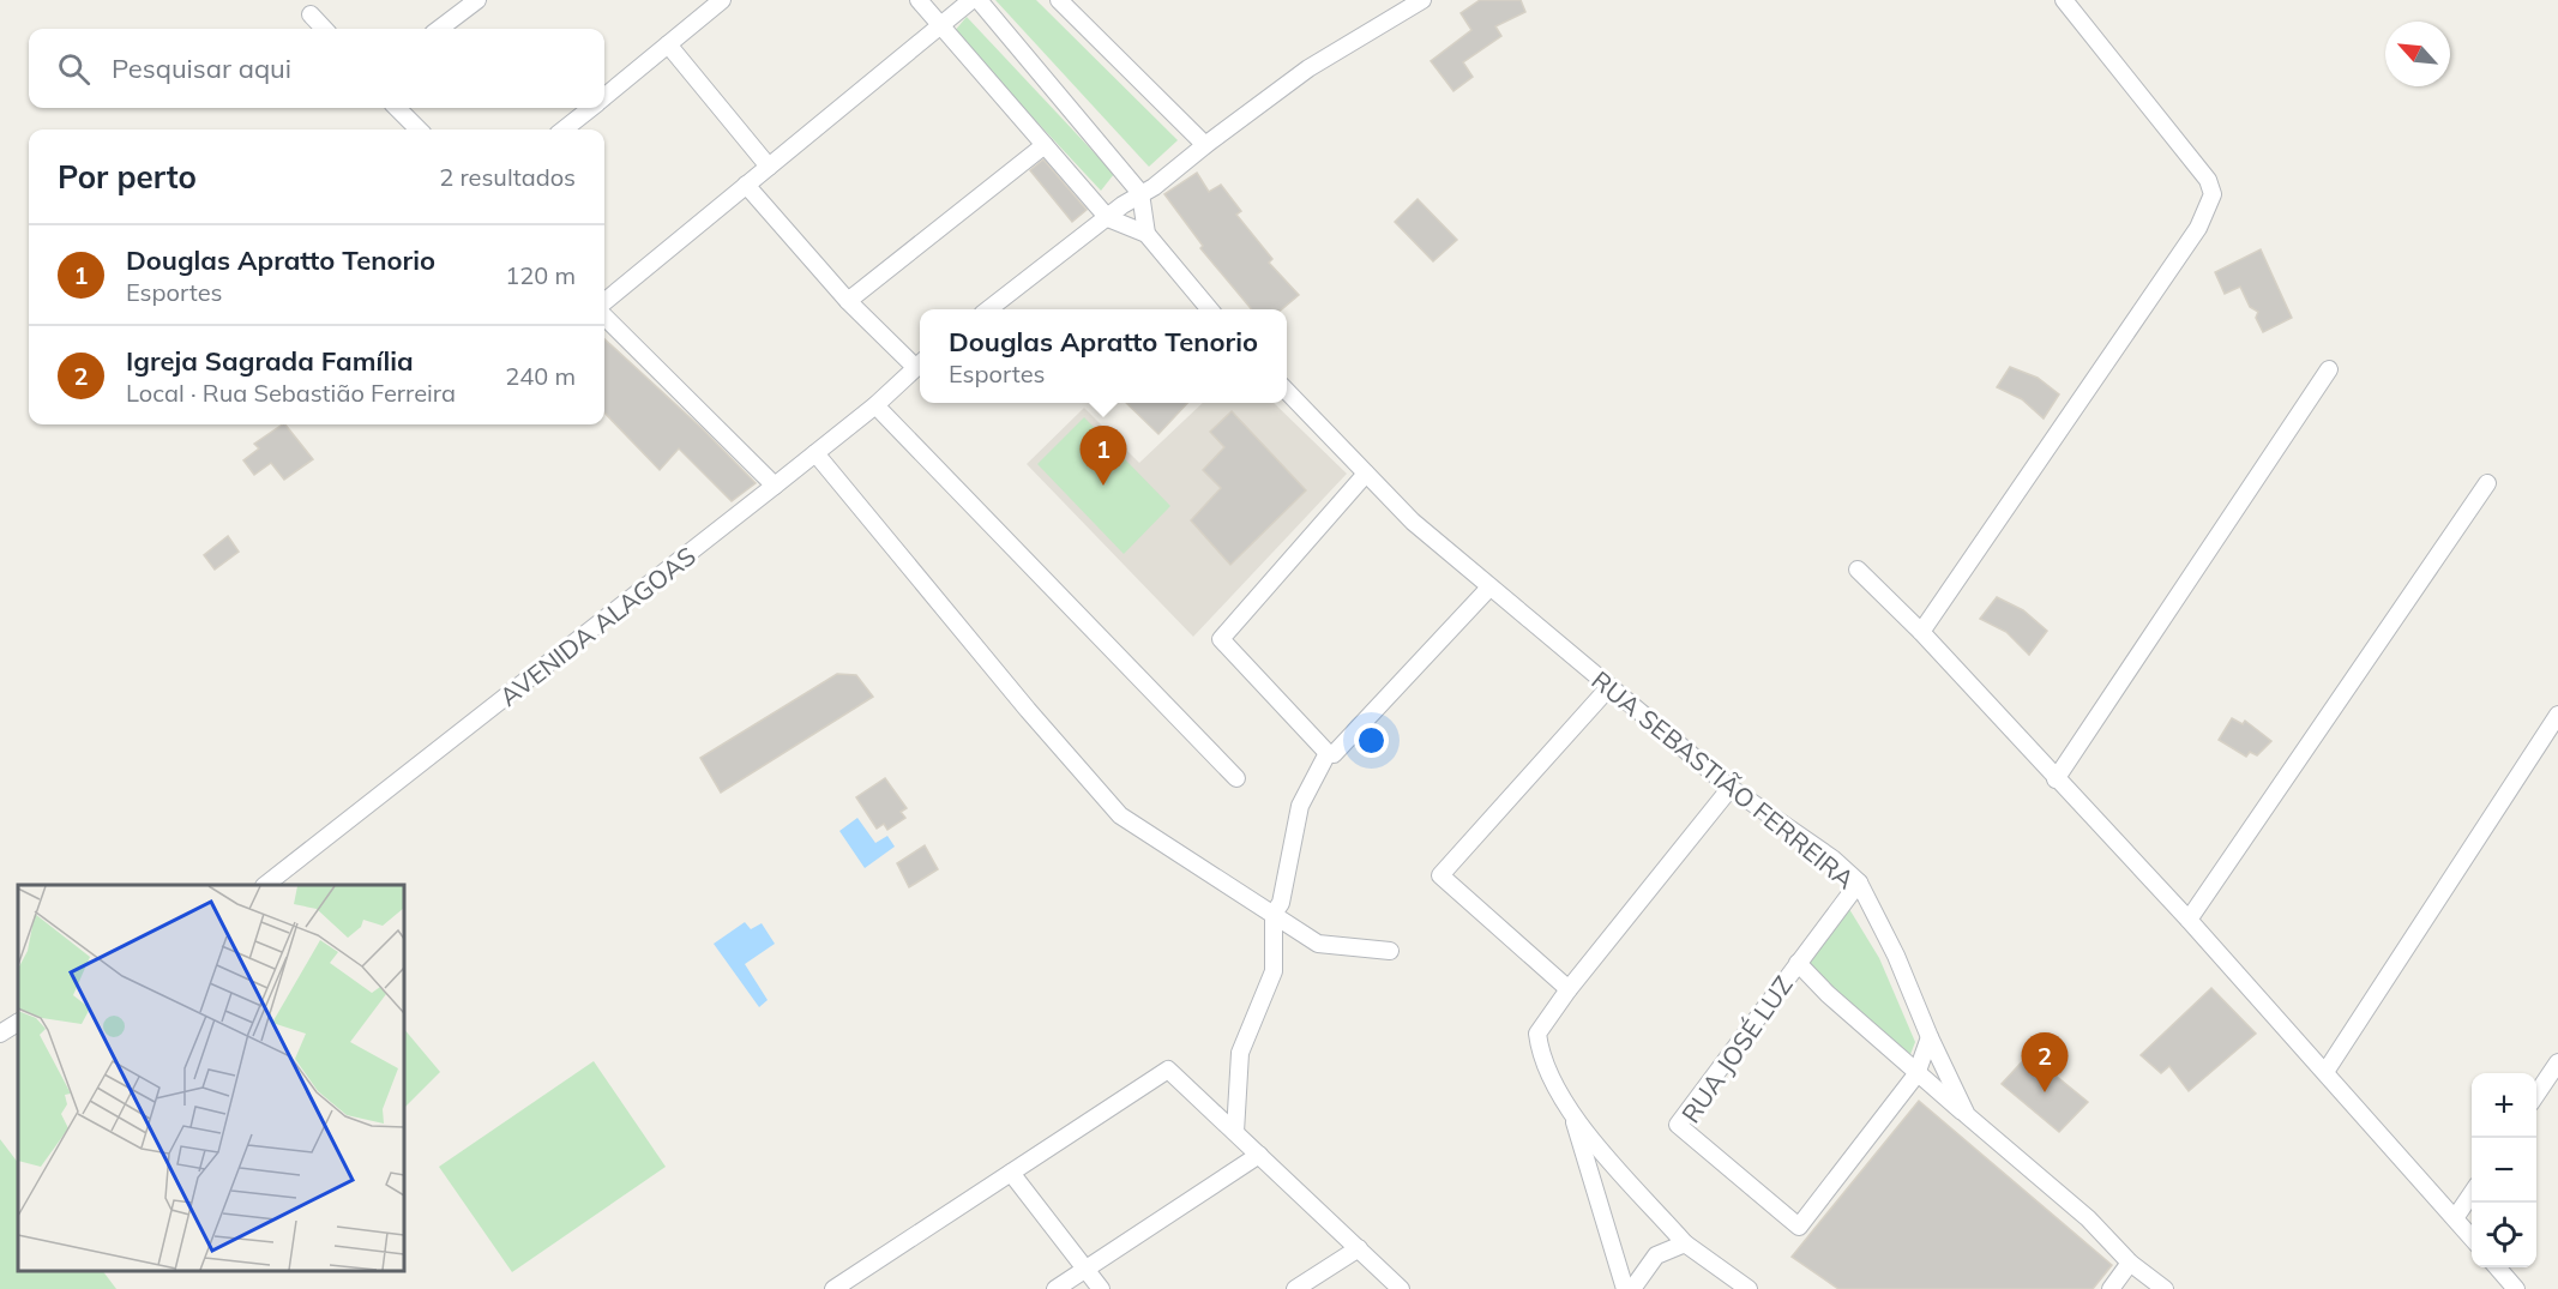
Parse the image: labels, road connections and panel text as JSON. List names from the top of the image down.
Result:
{
  "streets": {
    "street": ["AVENIDA ALAGOAS", "RUA SEBASTIÃO FERREIRA", "RUA JOSÉ LUZ"]
  },
  "crossings": [
    ["RUA SEBASTIÃO FERREIRA", "RUA JOSÉ LUZ"]
  ],
  "north": "top left",
  "page": {
    "search": "Pesquisar aqui",
    "heading": ["Por perto", "2 resultados"],
    "list": [
      {
        "mark": "1",
        "name": "Douglas Apratto Tenorio",
        "note": "Esportes",
        "value": "120 m"
      },
      {
        "mark": "2",
        "name": "Igreja Sagrada Família",
        "note": "Local · Rua Sebastião Ferreira",
        "value": "240 m"
      }
    ],
    "popup": ["Douglas Apratto Tenorio", "Esportes"],
    "pins": ["1", "2"],
    "map_buttons": ["+", "−"]
  }
}
